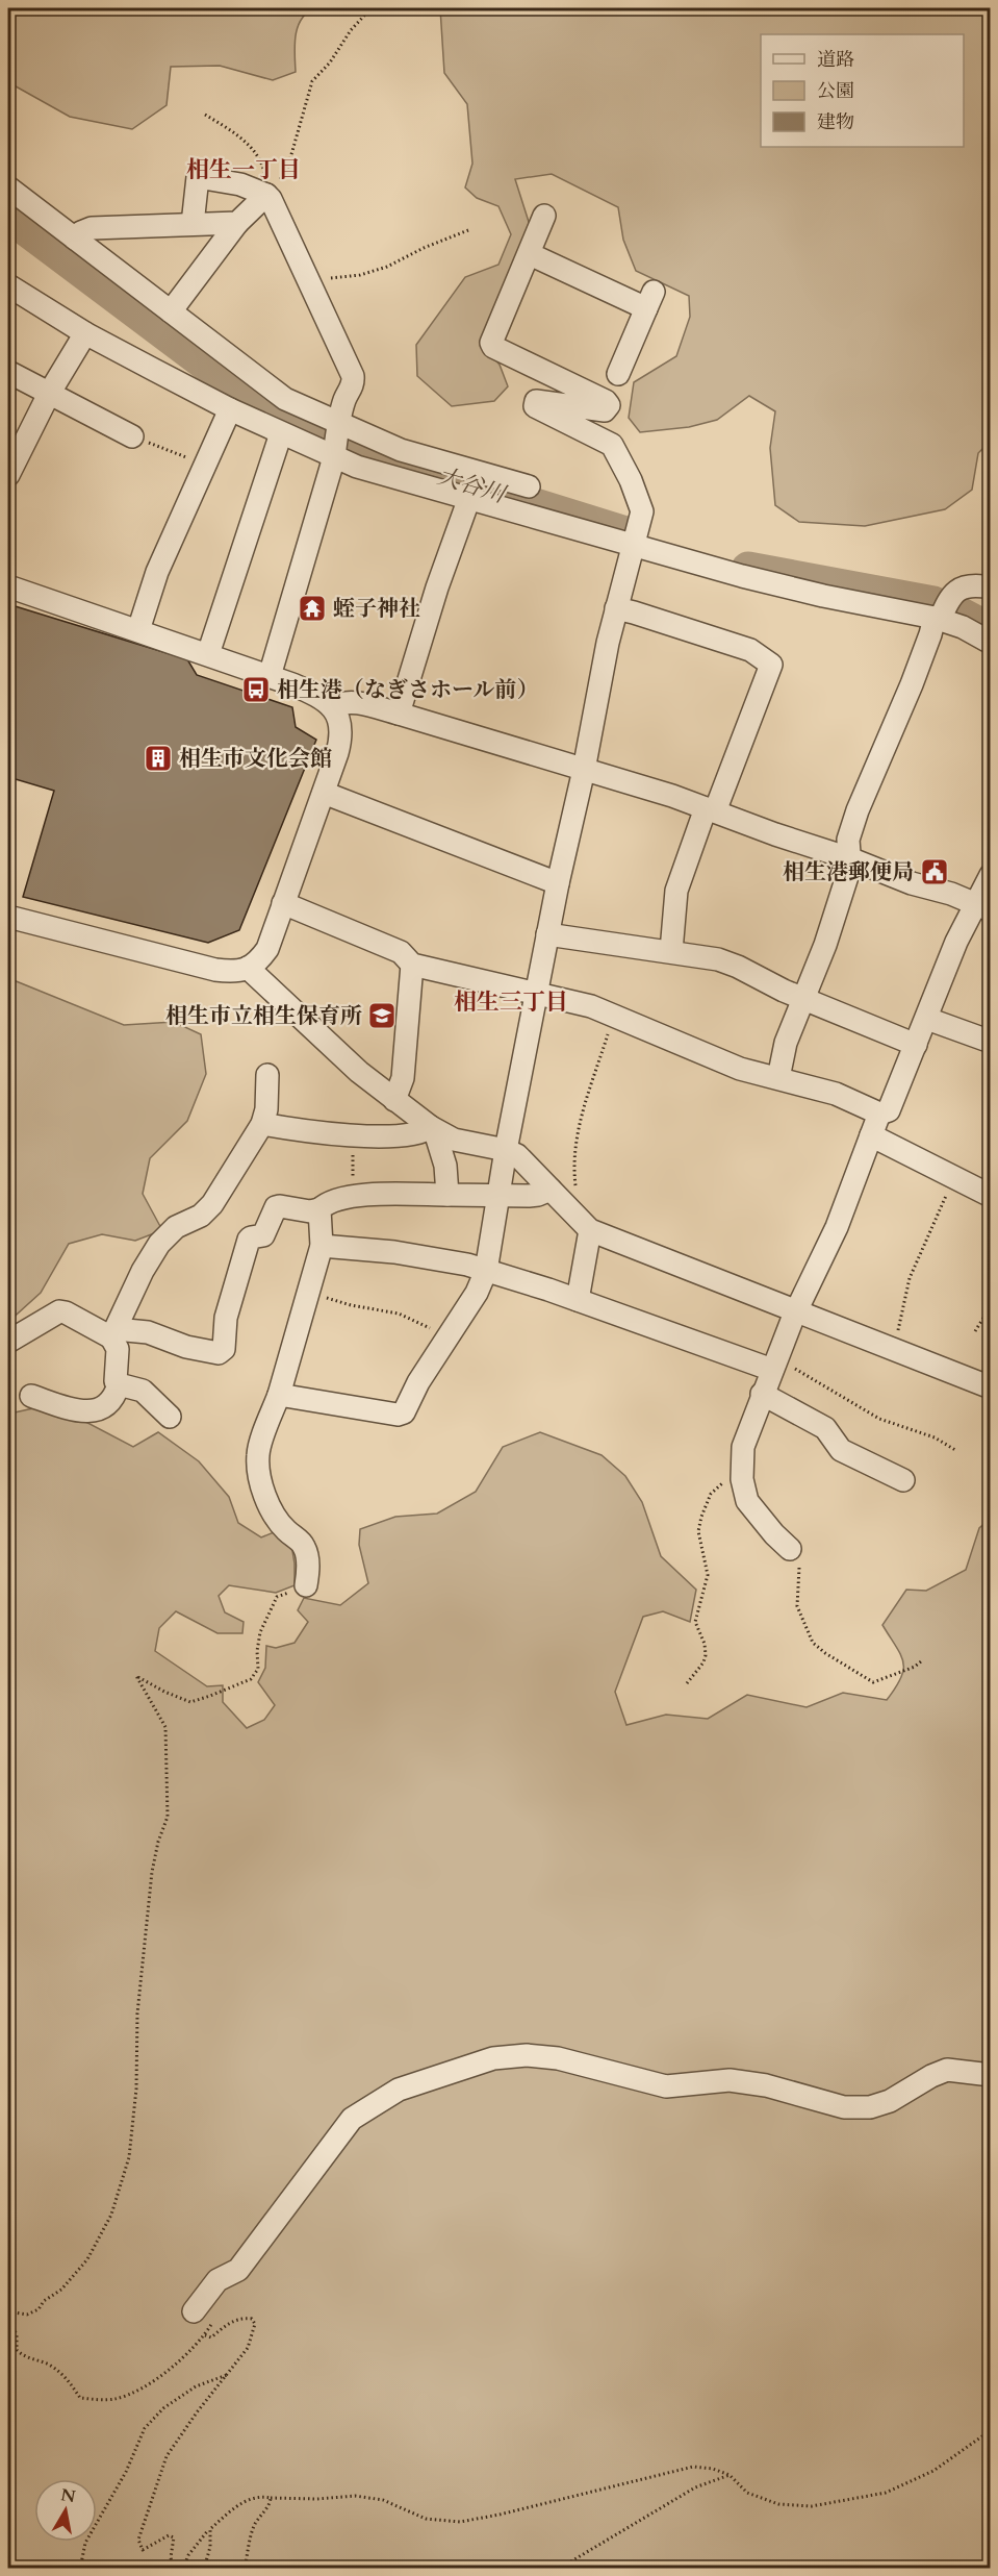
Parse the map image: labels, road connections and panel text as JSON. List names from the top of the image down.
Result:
{
  "districts": ["相生一丁目", "相生三丁目"],
  "water": ["大谷川"],
  "places": {
    "temple": ["蛭子神社"],
    "bus stop": ["相生港（なぎさホール前）"],
    "building": ["相生市文化会館"],
    "public building": ["相生港郵便局"],
    "school or university": ["相生市立相生保育所"]
  },
  "legend": ["道路", "公園", "建物"],
  "north": "top"
}
